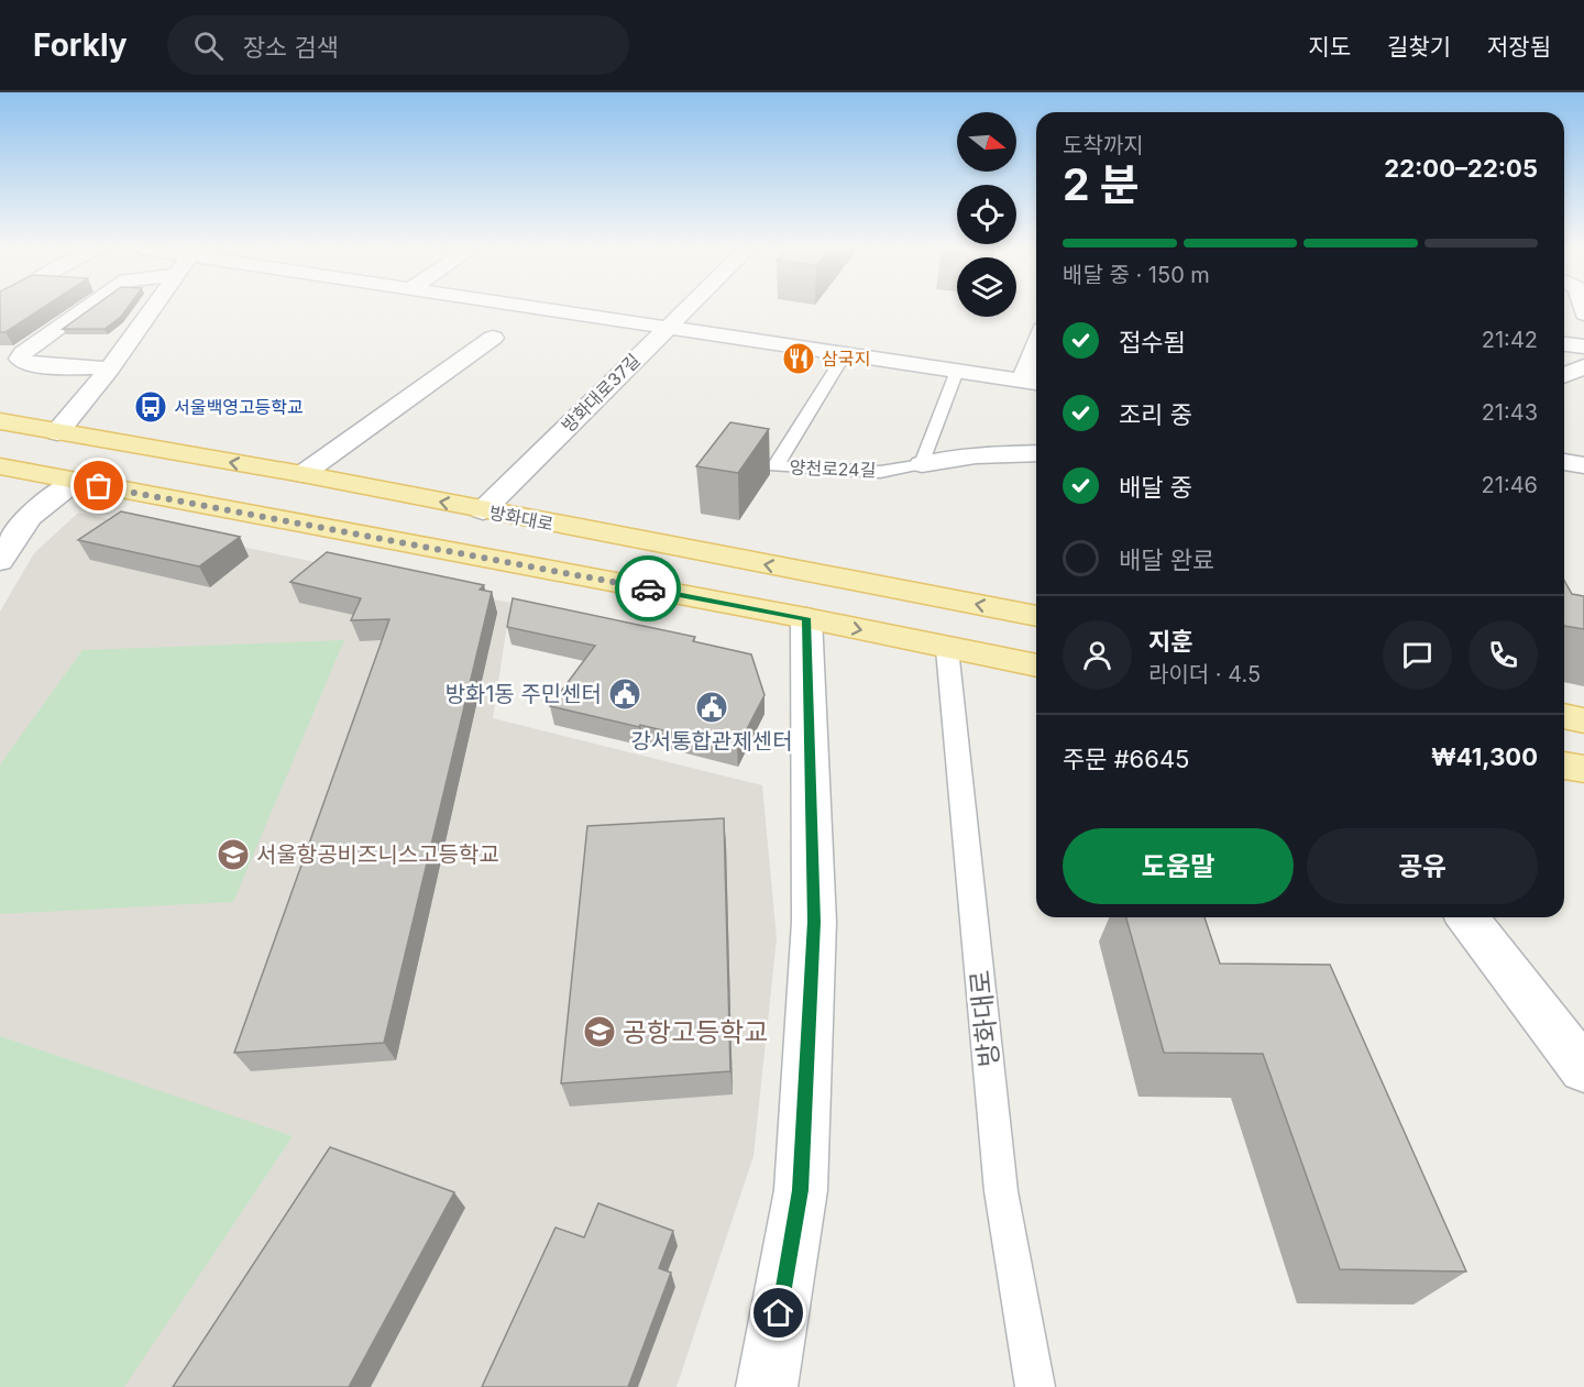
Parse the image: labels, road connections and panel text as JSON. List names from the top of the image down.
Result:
{
  "streets": {
    "main road": ["방화대로"],
    "street": ["방화대로37길"],
    "lane": ["양천로24길"]
  },
  "crossings": [
    ["방화대로37길", "방화대로"]
  ],
  "places": {
    "restaurant": ["삼국지"],
    "bus stop": ["서울백영고등학교"],
    "public building": ["방화1동 주민센터", "강서통합관제센터"],
    "school or university": ["서울항공비즈니스고등학교", "공항고등학교"]
  },
  "north": "right",
  "page": {
    "header": "Forkly",
    "search": "장소 검색",
    "nav": ["지도", "길찾기", "저장됨"],
    "heading": ["2 분", "도착까지", "22:00–22:05"],
    "panel": [
      "지훈",
      "라이더 · 4.5",
      "주문 #6645",
      "₩41,300"
    ],
    "bar": "배달 중 · 150 m",
    "list": [
      ["접수됨", "21:42"],
      ["조리 중", "21:43"],
      ["배달 중", "21:46"],
      "배달 완료"
    ],
    "buttons": ["도움말", "공유"]
  }
}
